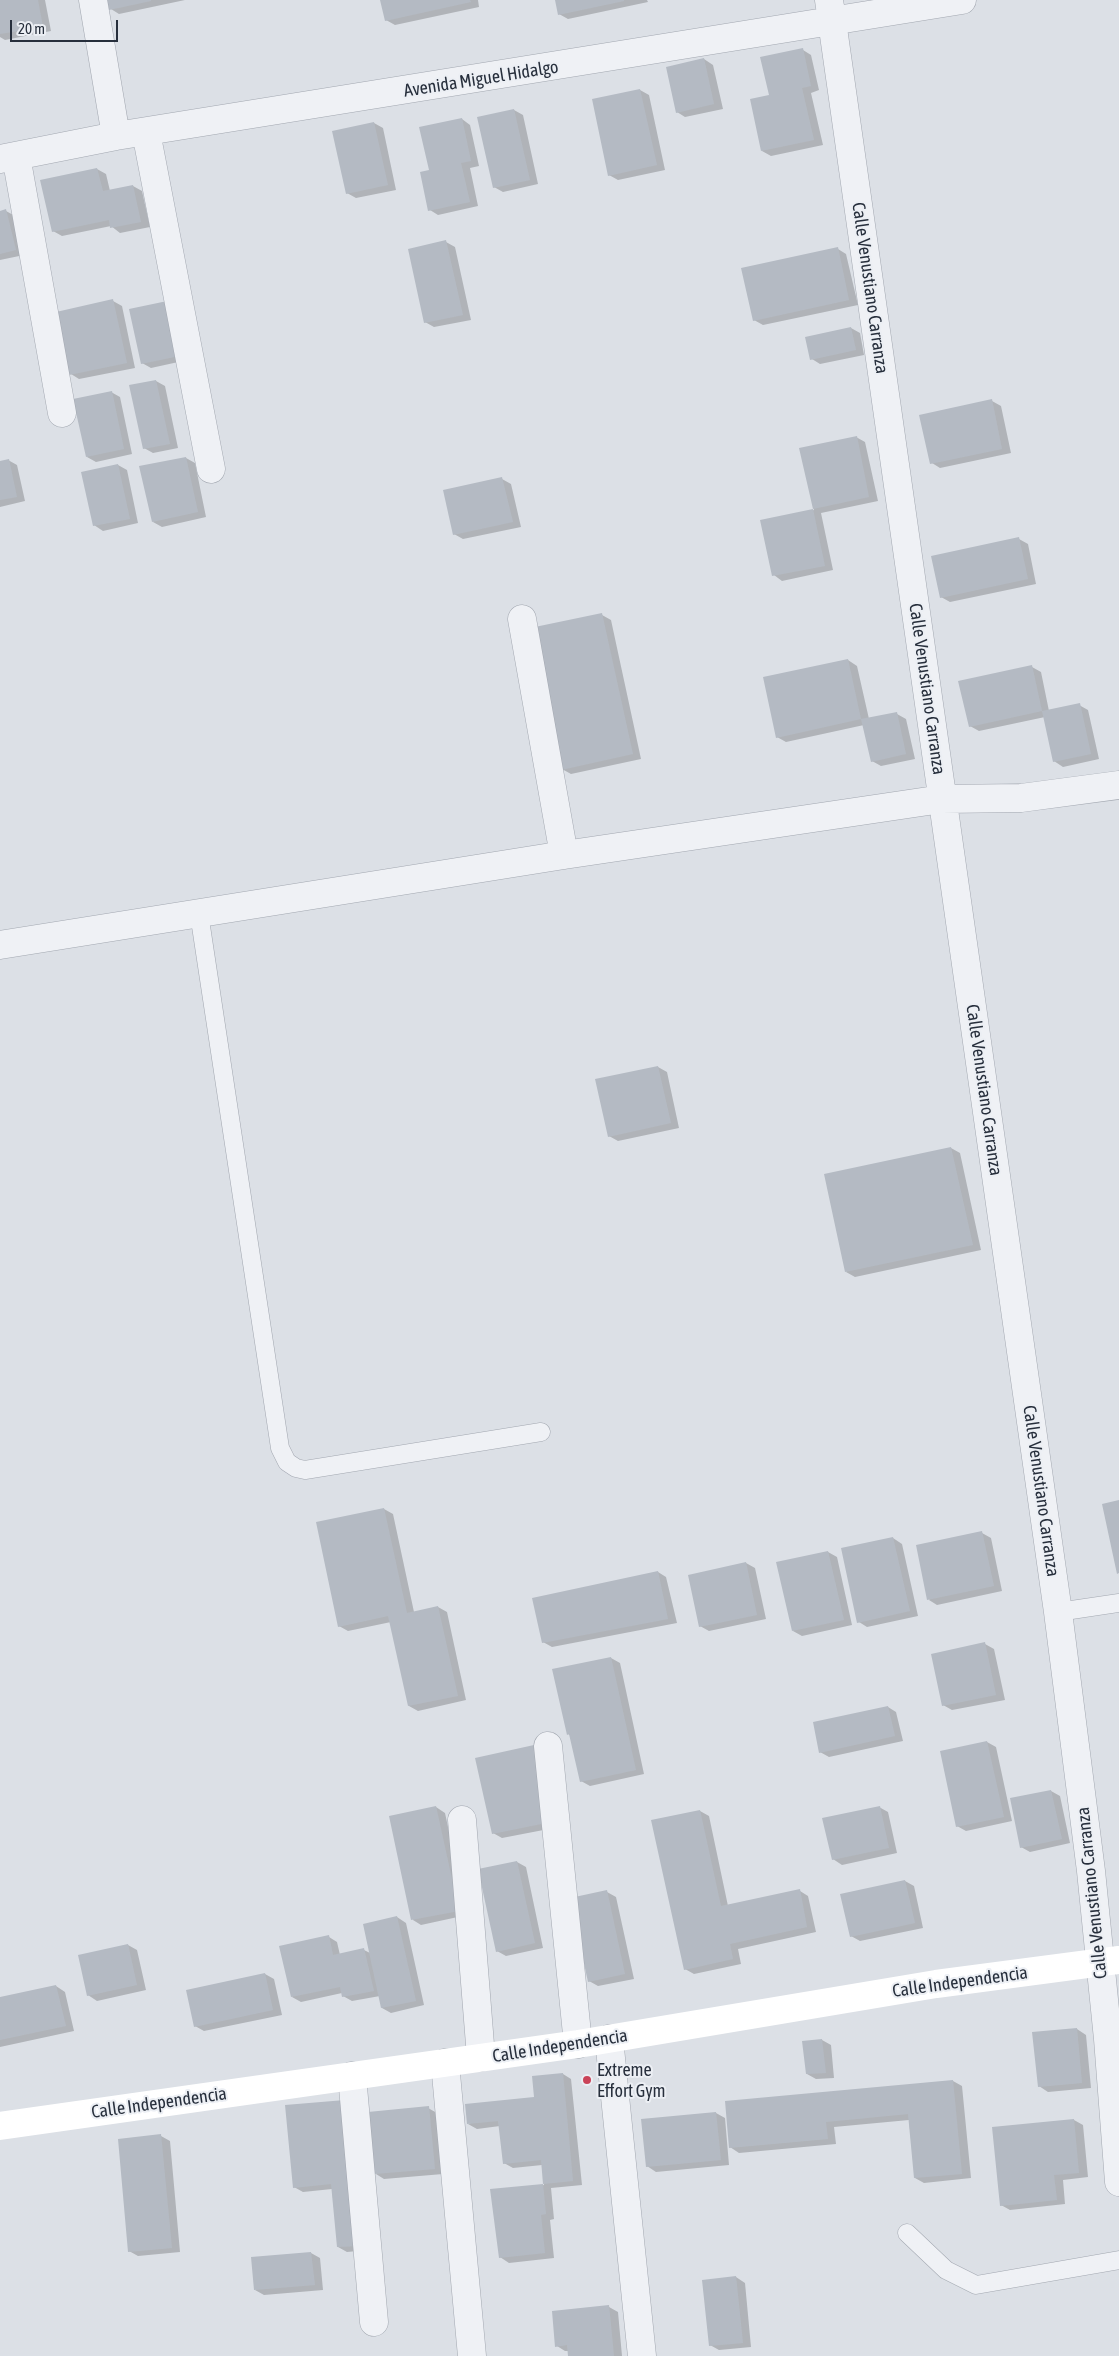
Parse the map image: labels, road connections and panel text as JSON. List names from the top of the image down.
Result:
{
  "streets": {
    "street": ["Avenida Miguel Hidalgo", "Calle Venustiano Carranza", "Calle Independencia"]
  },
  "crossings": [
    ["Avenida Miguel Hidalgo", "Calle Venustiano Carranza"],
    ["Calle Venustiano Carranza", "Calle Independencia"]
  ],
  "places": ["Extreme Effort Gym"],
  "scale_bar": "20 m"
}
